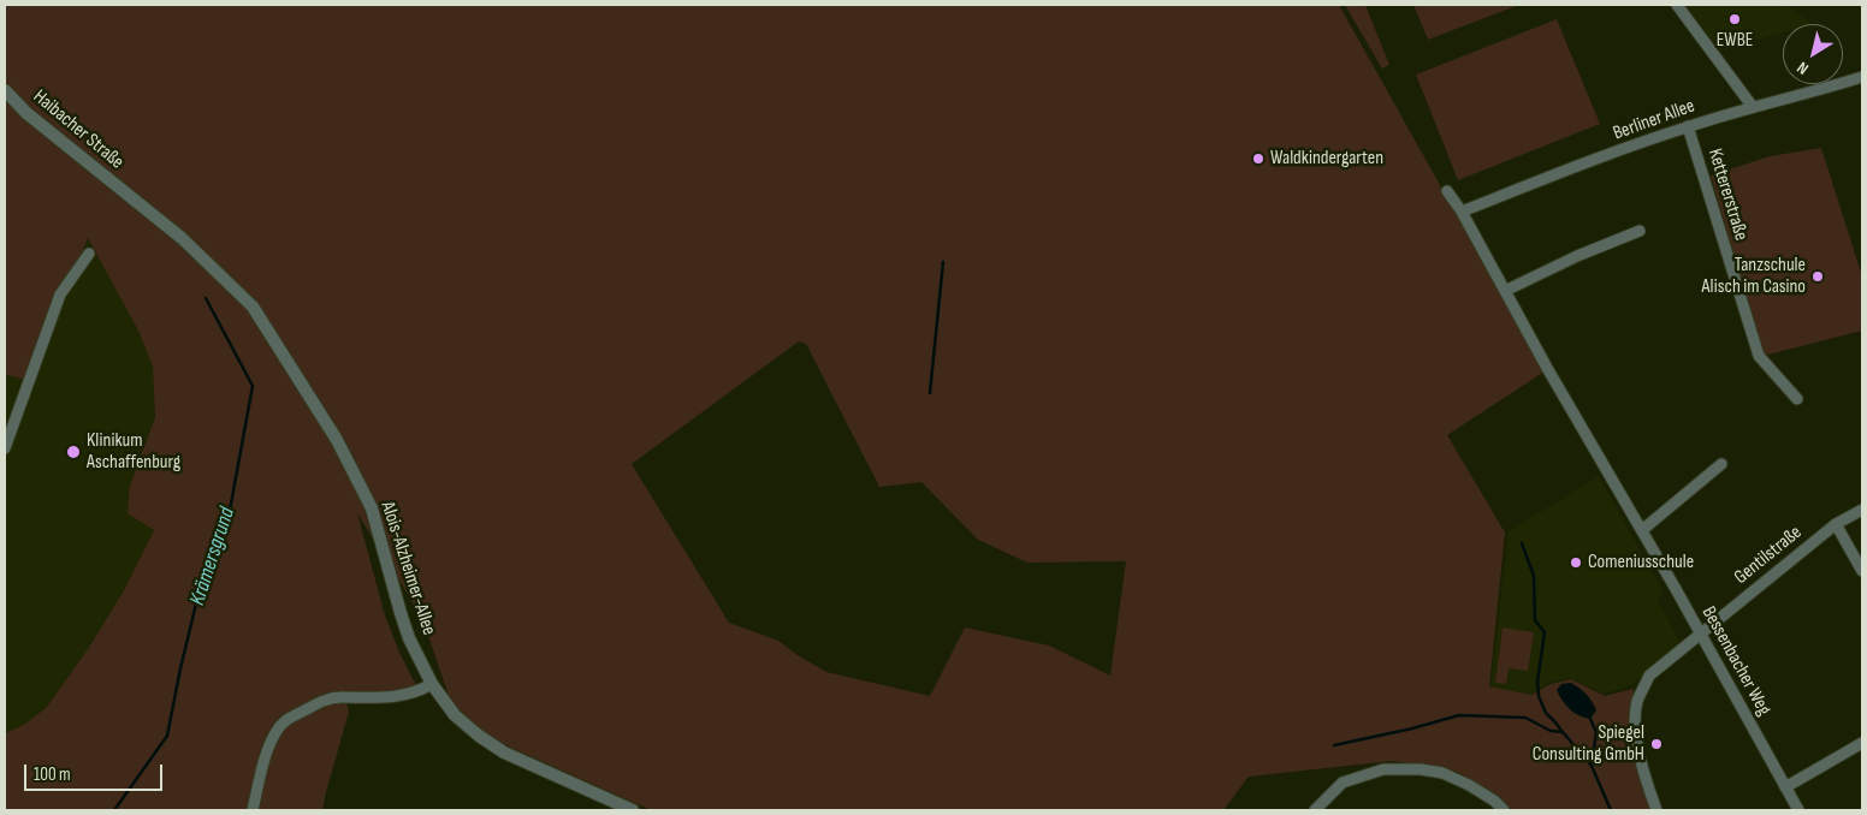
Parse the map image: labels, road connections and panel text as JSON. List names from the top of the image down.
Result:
{
  "streets": {
    "street": [
      "Berliner Allee",
      "Haibacher Straße",
      "Kettererstraße",
      "Gentilstraße",
      "Alois-Alzheimer-Allee",
      "Bessenbacher Weg"
    ]
  },
  "crossings": [
    ["Berliner Allee", "Kettererstraße"],
    ["Berliner Allee", "Bessenbacher Weg"],
    ["Haibacher Straße", "Alois-Alzheimer-Allee"],
    ["Gentilstraße", "Bessenbacher Weg"]
  ],
  "water": ["Krämersgrund"],
  "places": [
    "EWBE",
    "Waldkindergarten",
    "Tanzschule Alisch im Casino",
    "Klinikum Aschaffenburg",
    "Comeniusschule",
    "Spiegel Consulting GmbH"
  ],
  "scale_bar": "100 m",
  "north": "bottom left"
}
